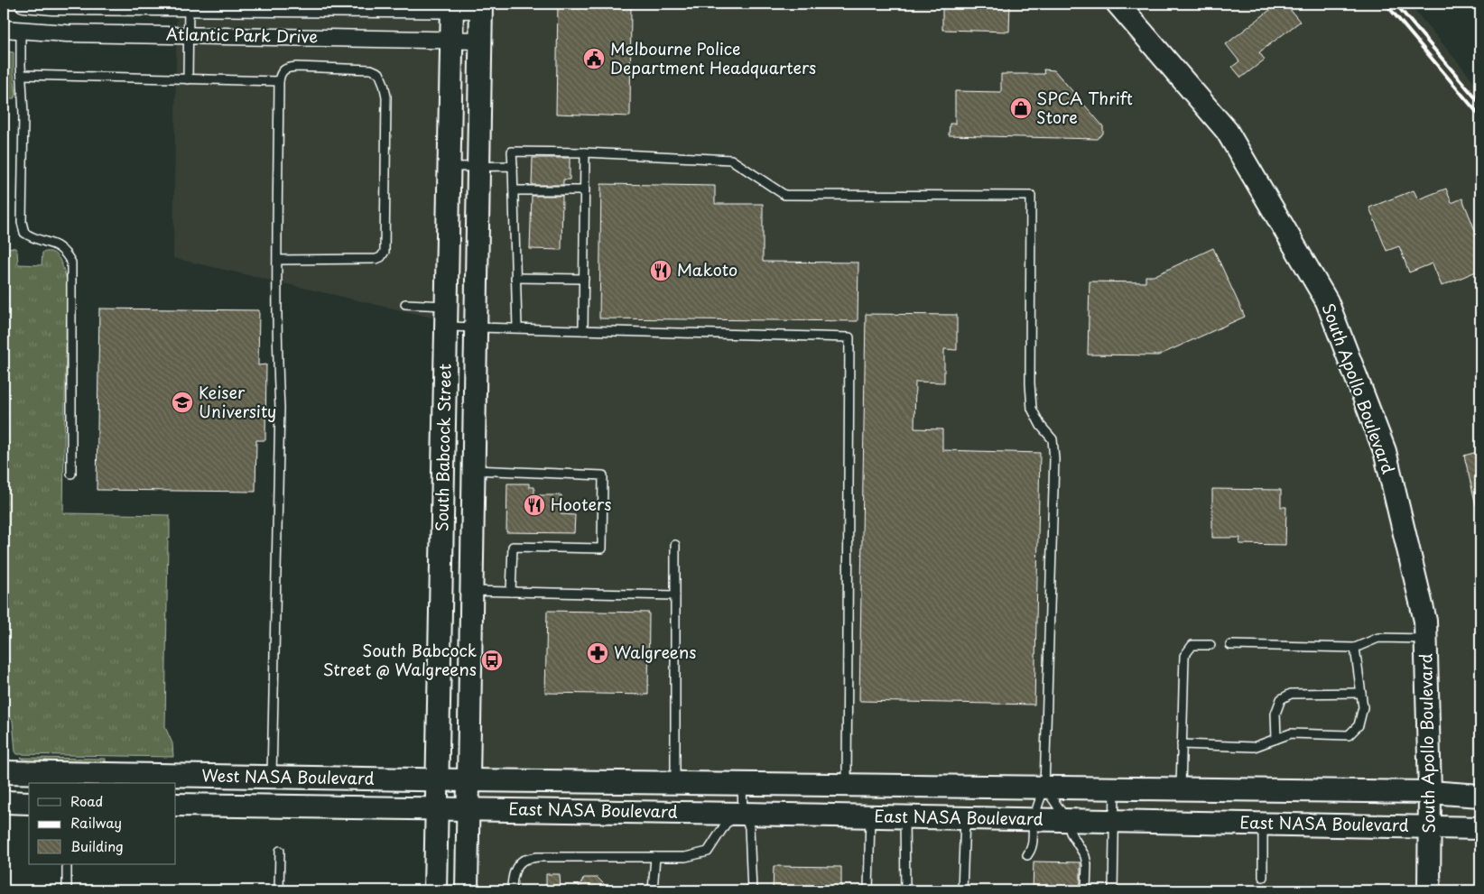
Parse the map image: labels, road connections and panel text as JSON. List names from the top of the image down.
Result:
{
  "streets": {
    "main road": [
      "South Apollo Boulevard",
      "South Babcock Street",
      "West NASA Boulevard",
      "East NASA Boulevard"
    ],
    "street": ["Atlantic Park Drive"]
  },
  "crossings": [
    ["Atlantic Park Drive", "South Babcock Street"],
    ["South Apollo Boulevard", "East NASA Boulevard"],
    ["South Babcock Street", "West NASA Boulevard"],
    ["South Babcock Street", "East NASA Boulevard"],
    ["West NASA Boulevard", "East NASA Boulevard"]
  ],
  "places": {
    "public building": ["Melbourne Police Department Headquarters"],
    "shop": ["SPCA Thrift Store"],
    "restaurant": ["Makoto", "Hooters"],
    "school or university": ["Keiser University"],
    "pharmacy": ["Walgreens"],
    "bus stop": ["South Babcock Street @ Walgreens"]
  },
  "legend": ["Road", "Railway", "Building"]
}
